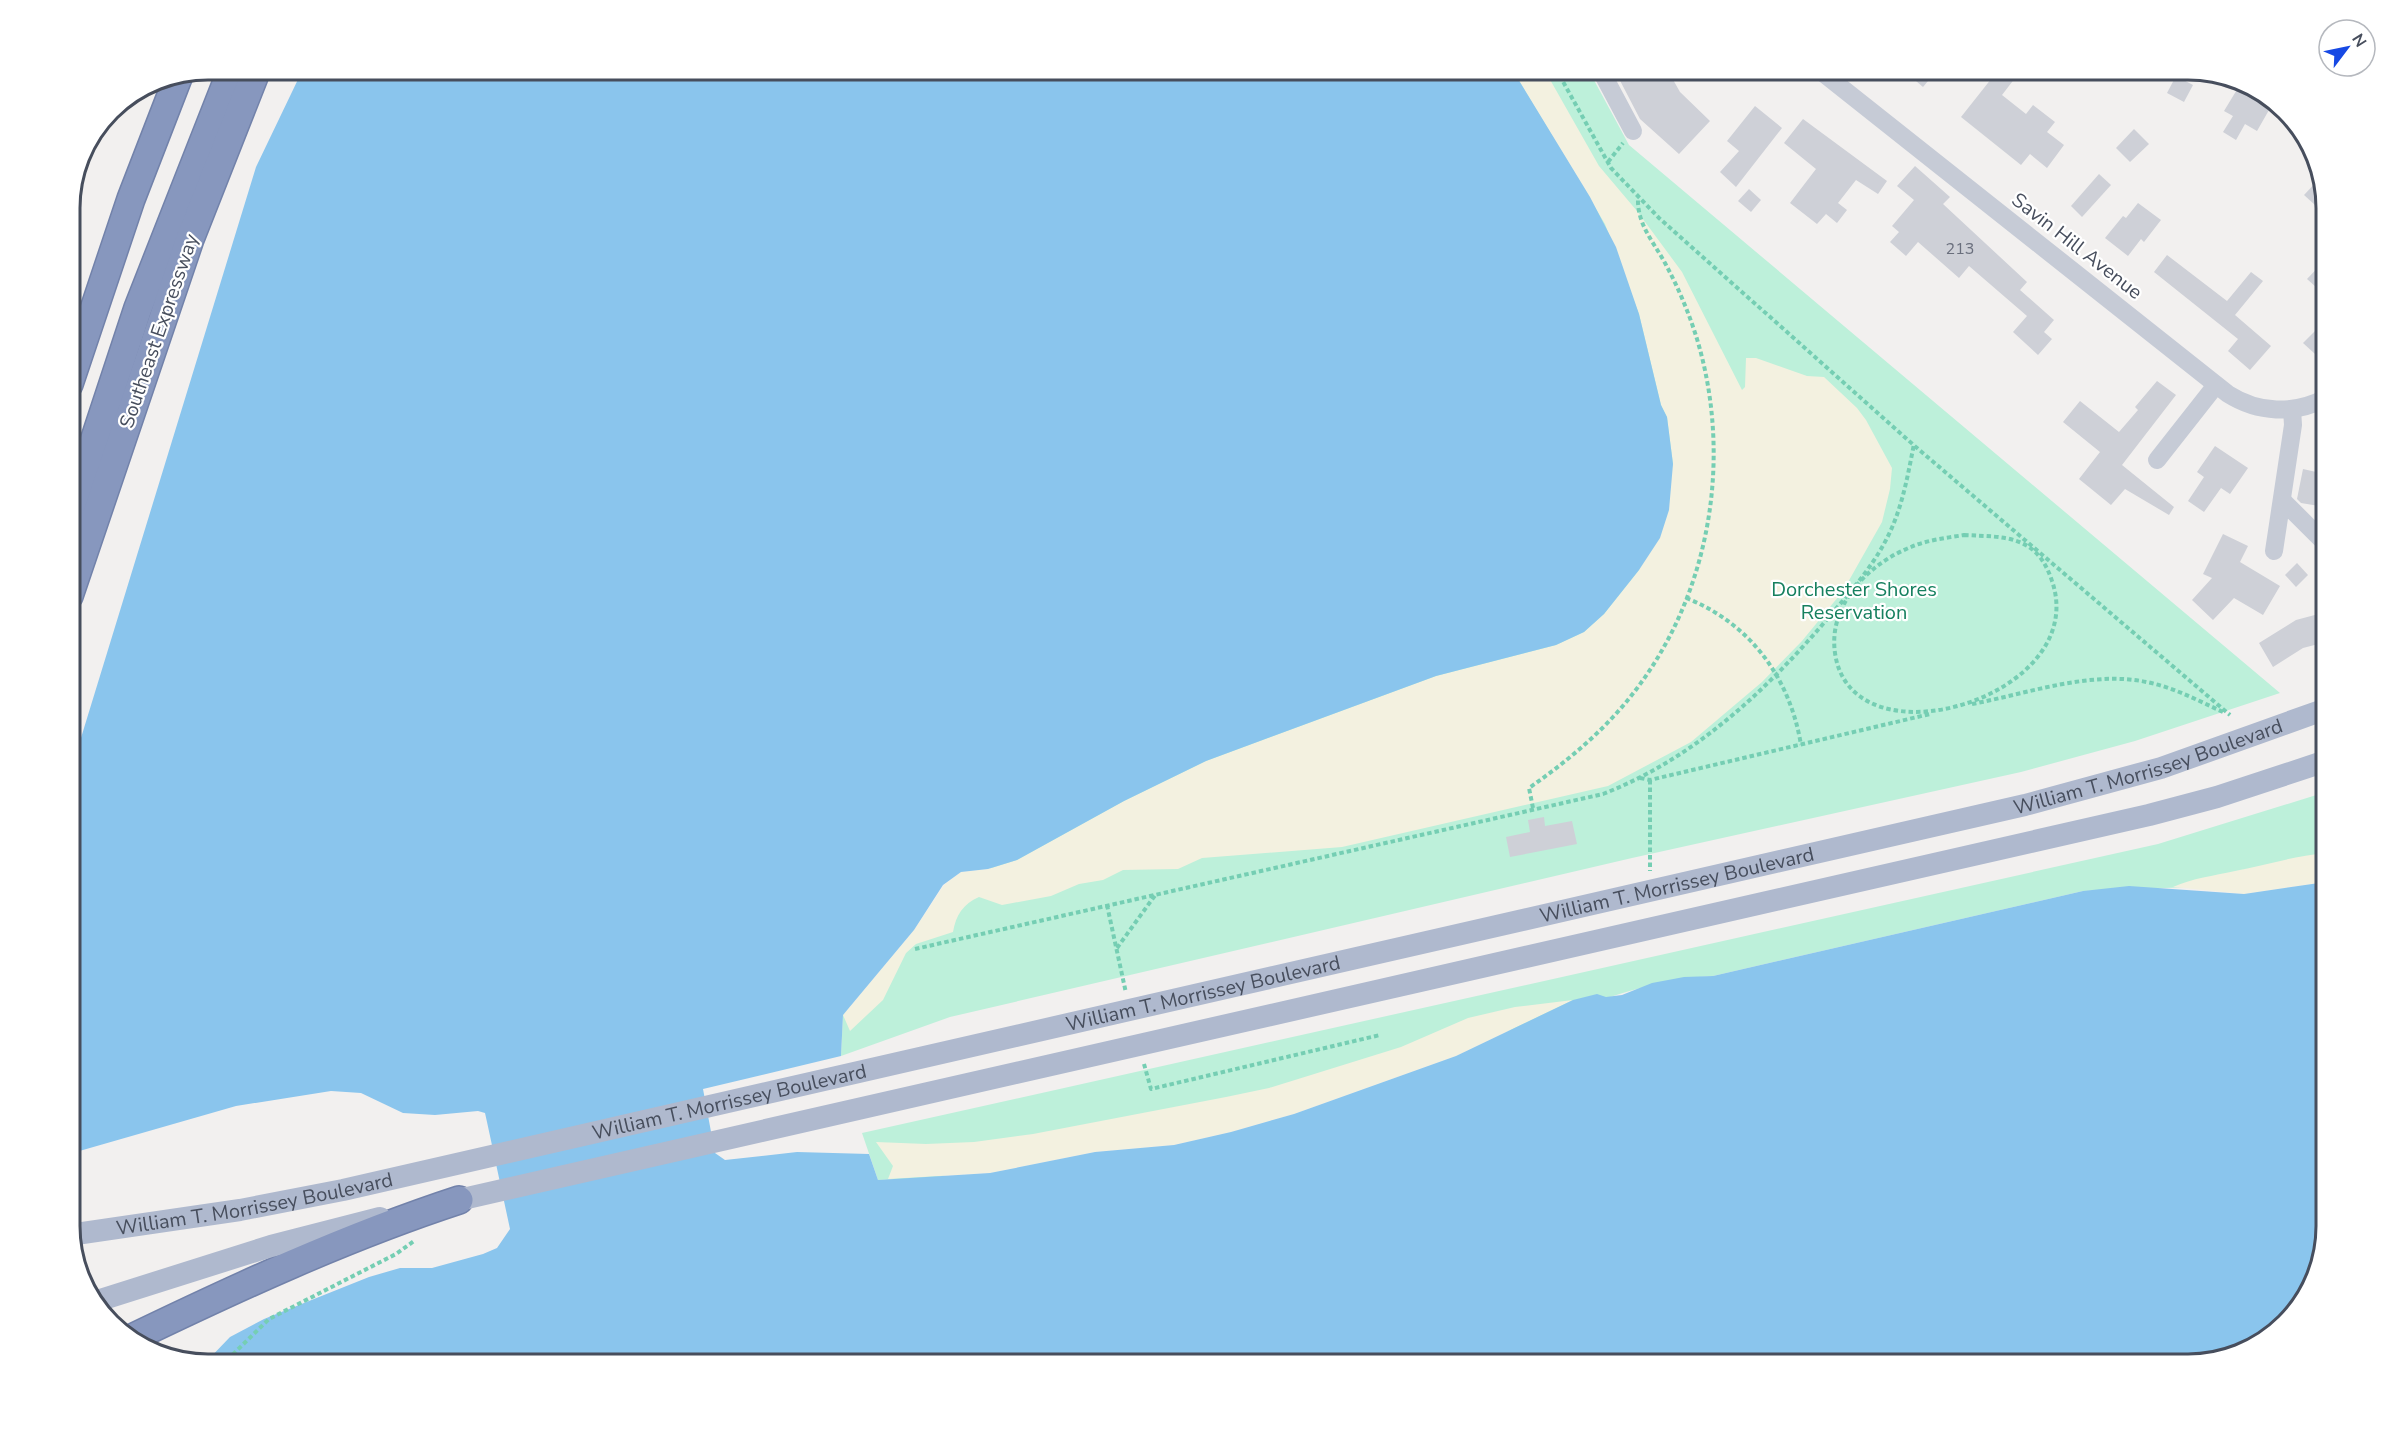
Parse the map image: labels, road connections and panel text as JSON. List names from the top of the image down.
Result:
{
  "streets": {
    "highway": ["Southeast Expressway"],
    "main road": ["William T. Morrissey Boulevard"],
    "street": ["Savin Hill Avenue"]
  },
  "parks": ["Dorchester Shores Reservation"],
  "house_numbers": ["213"],
  "north": "top right"
}
